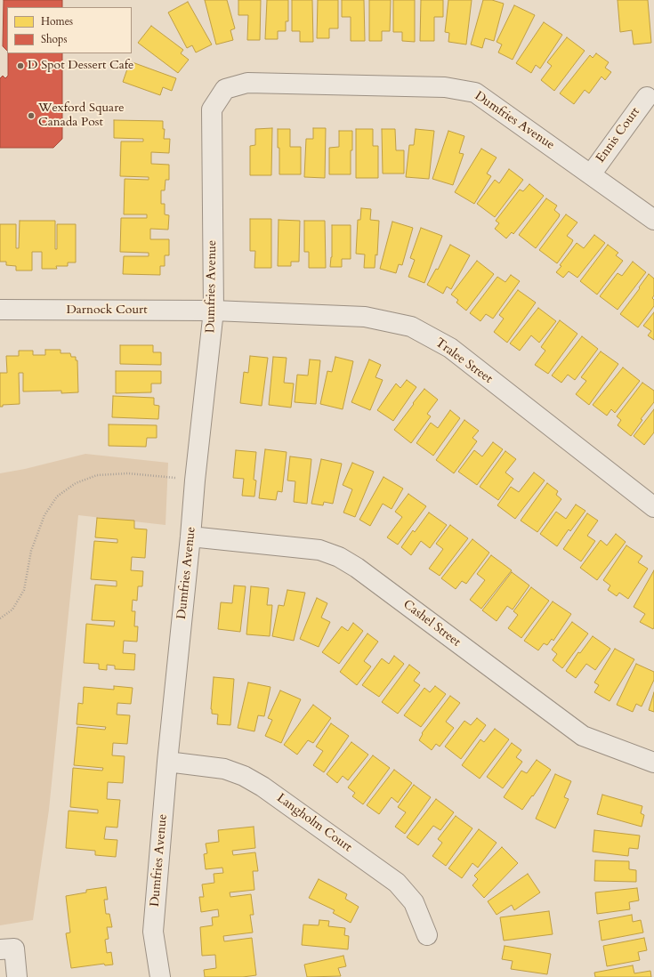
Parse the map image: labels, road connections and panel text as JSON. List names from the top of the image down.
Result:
{
  "streets": {
    "street": [
      "Dumfries Avenue",
      "Ennis Court",
      "Darnock Court",
      "Tralee Street",
      "Cashel Street",
      "Langholm Court"
    ]
  },
  "crossings": [
    ["Dumfries Avenue", "Ennis Court"],
    ["Dumfries Avenue", "Darnock Court"],
    ["Dumfries Avenue", "Tralee Street"],
    ["Dumfries Avenue", "Cashel Street"],
    ["Dumfries Avenue", "Langholm Court"],
    ["Darnock Court", "Tralee Street"]
  ],
  "places": ["D Spot Dessert Cafe", "Wexford Square Canada Post"],
  "legend": ["Homes", "Shops"]
}
